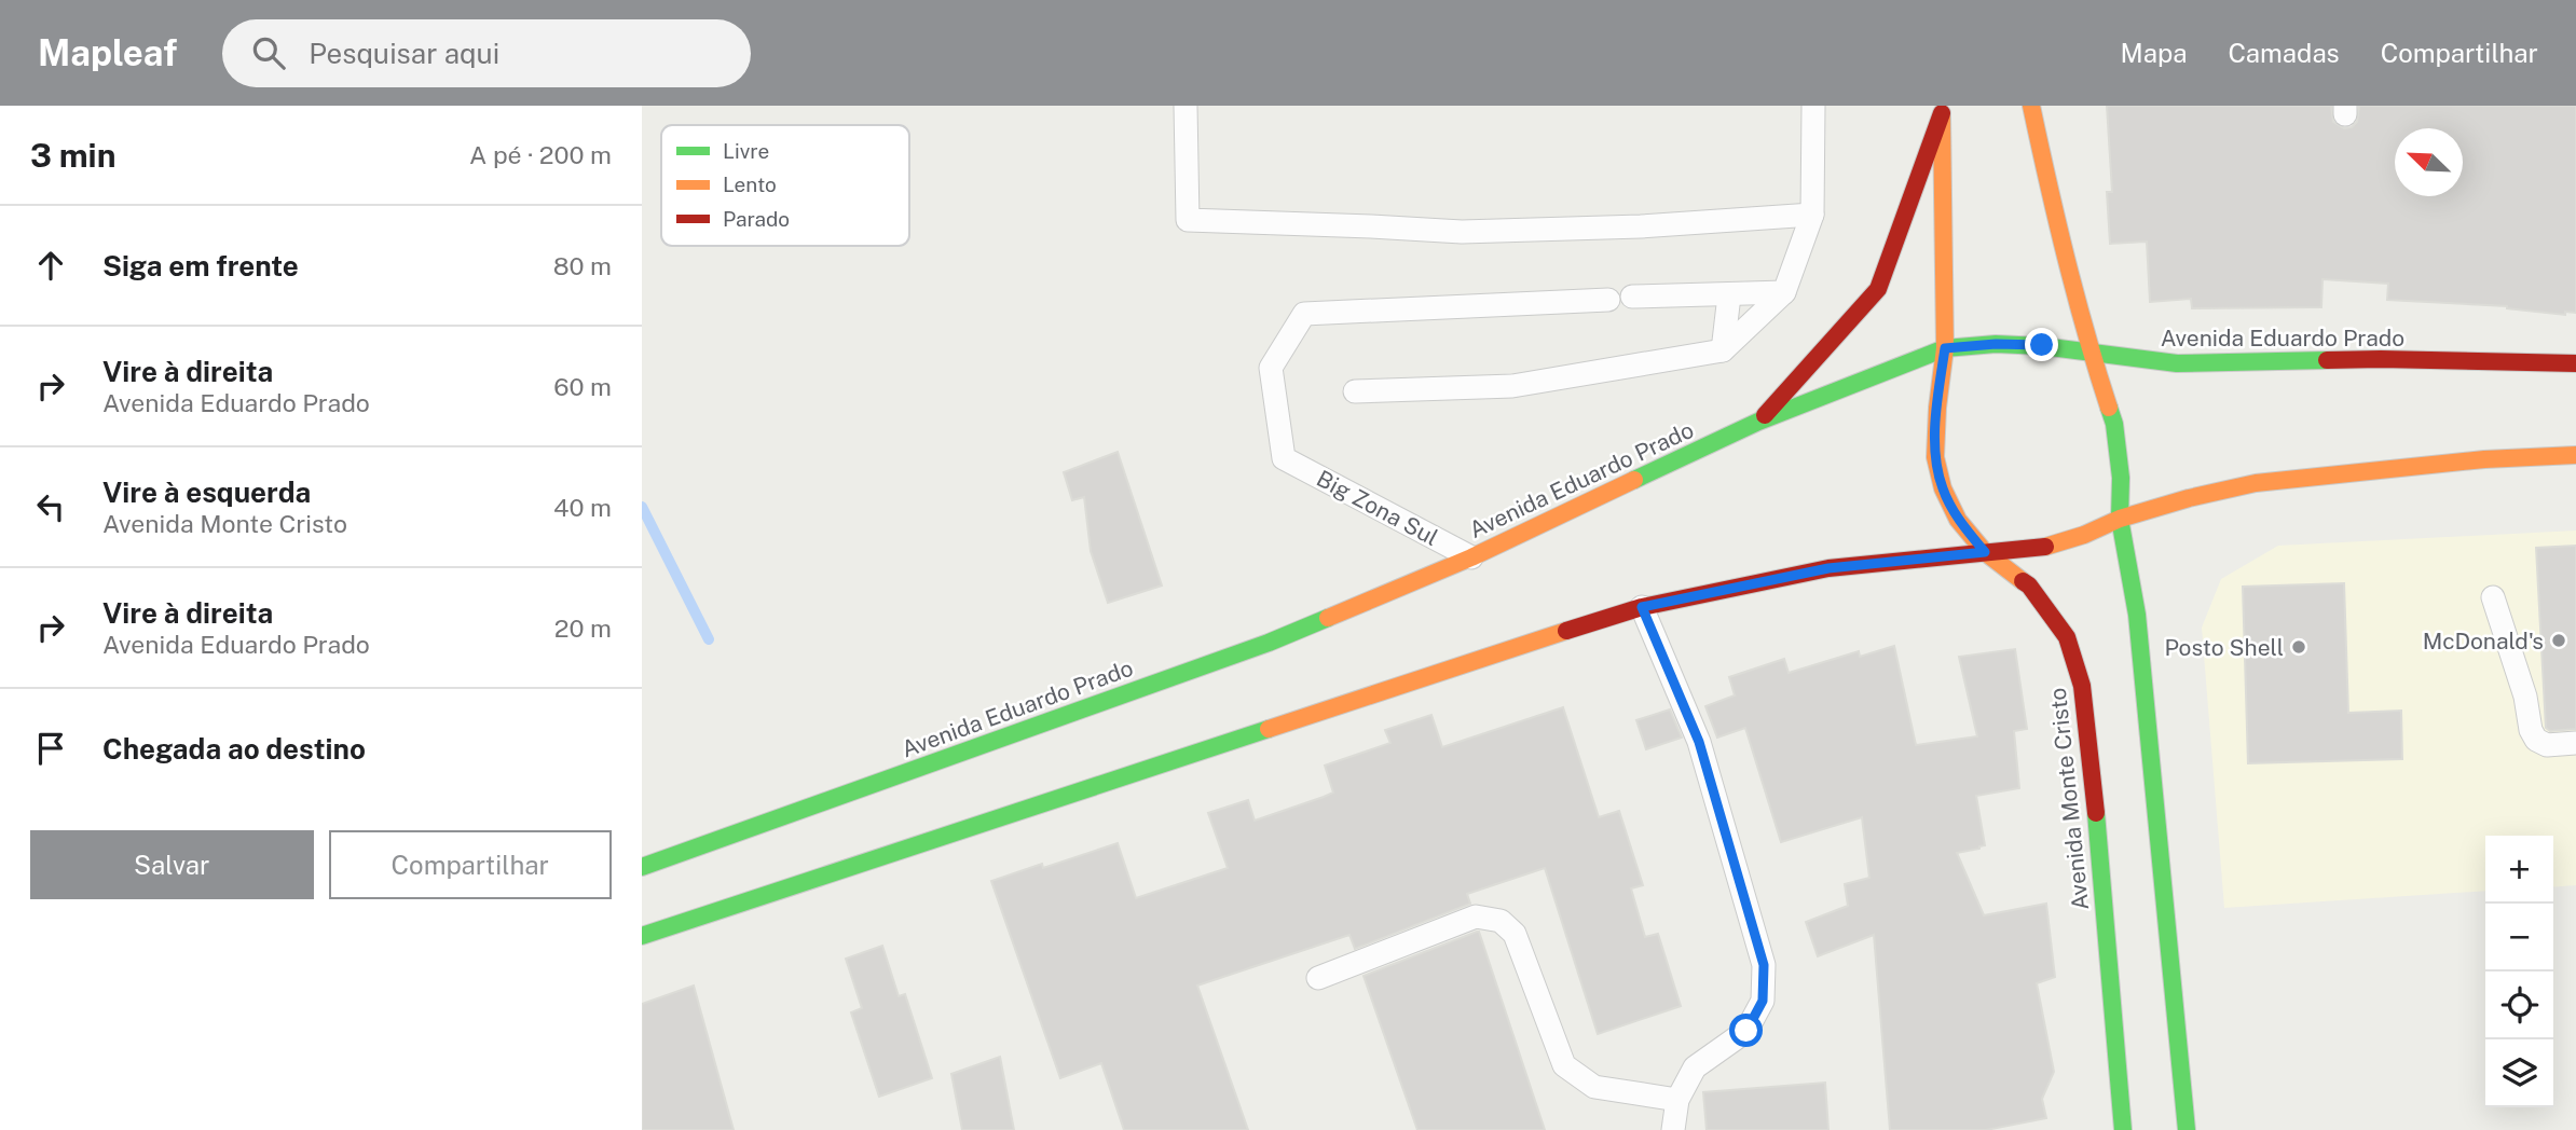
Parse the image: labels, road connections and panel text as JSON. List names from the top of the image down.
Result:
{
  "streets": {
    "main road": ["Avenida Eduardo Prado", "Avenida Monte Cristo"],
    "lane": ["Big Zona Sul"]
  },
  "crossings": [
    ["Avenida Eduardo Prado", "Big Zona Sul"],
    ["Avenida Eduardo Prado", "Avenida Monte Cristo"]
  ],
  "places": ["McDonald's", "Posto Shell"],
  "legend": ["Livre", "Lento", "Parado"],
  "north": "top left",
  "page": {
    "header": "Mapleaf",
    "search": "Pesquisar aqui",
    "nav": ["Mapa", "Camadas", "Compartilhar"],
    "heading": ["3 min", "A pé · 200 m"],
    "list": [
      ["Siga em frente", "80 m"],
      ["Vire à direita", "Avenida Eduardo Prado", "60 m"],
      ["Vire à esquerda", "Avenida Monte Cristo", "40 m"],
      ["Vire à direita", "Avenida Eduardo Prado", "20 m"],
      "Chegada ao destino"
    ],
    "buttons": ["Salvar", "Compartilhar"],
    "map_buttons": ["+", "−"]
  }
}
